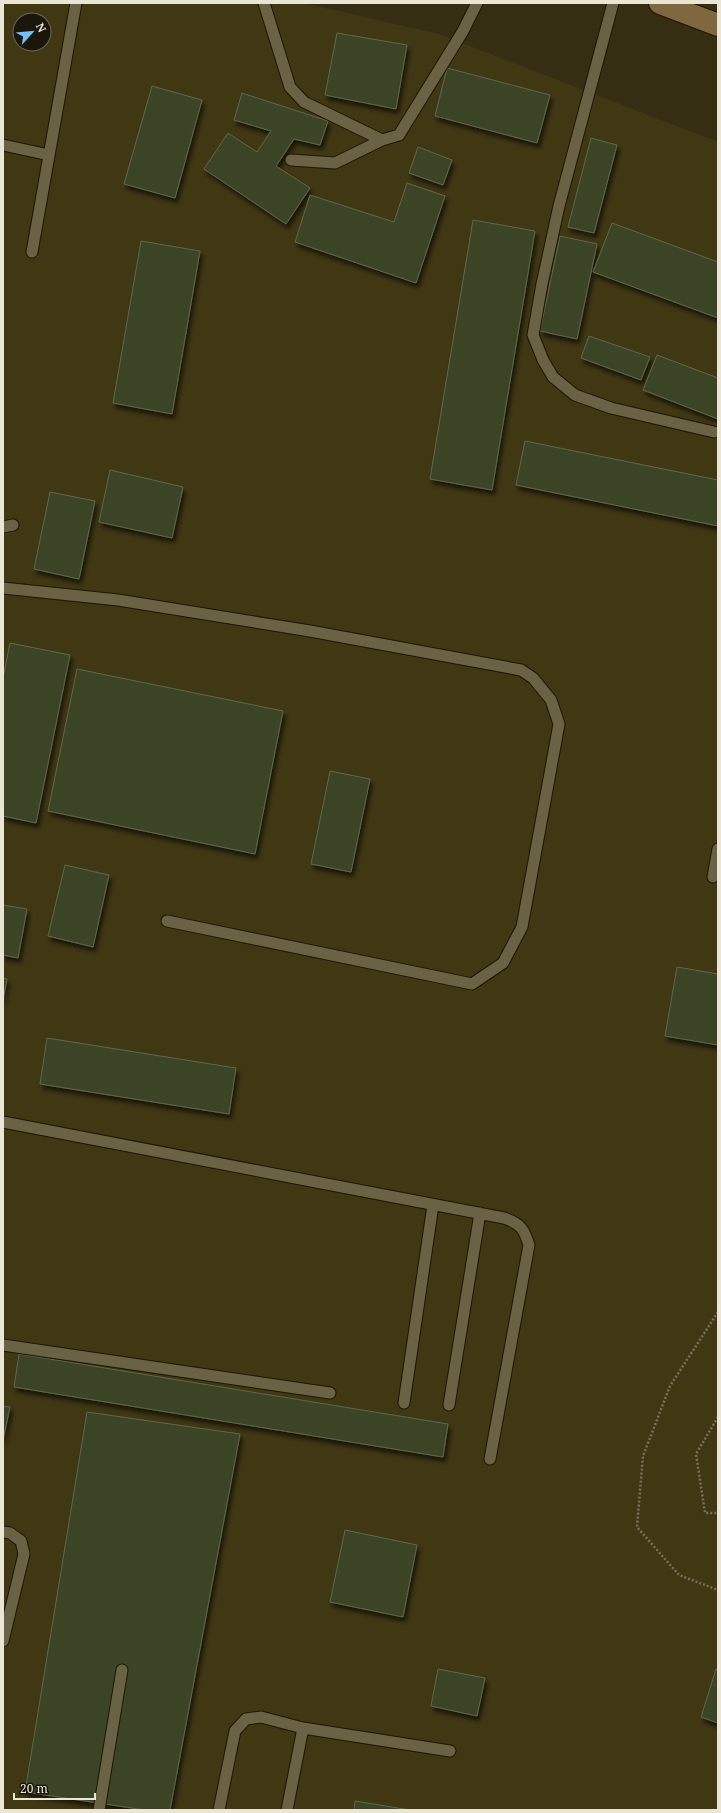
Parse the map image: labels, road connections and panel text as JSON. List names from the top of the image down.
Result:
{
  "scale_bar": "20 m",
  "north": "top right"
}
